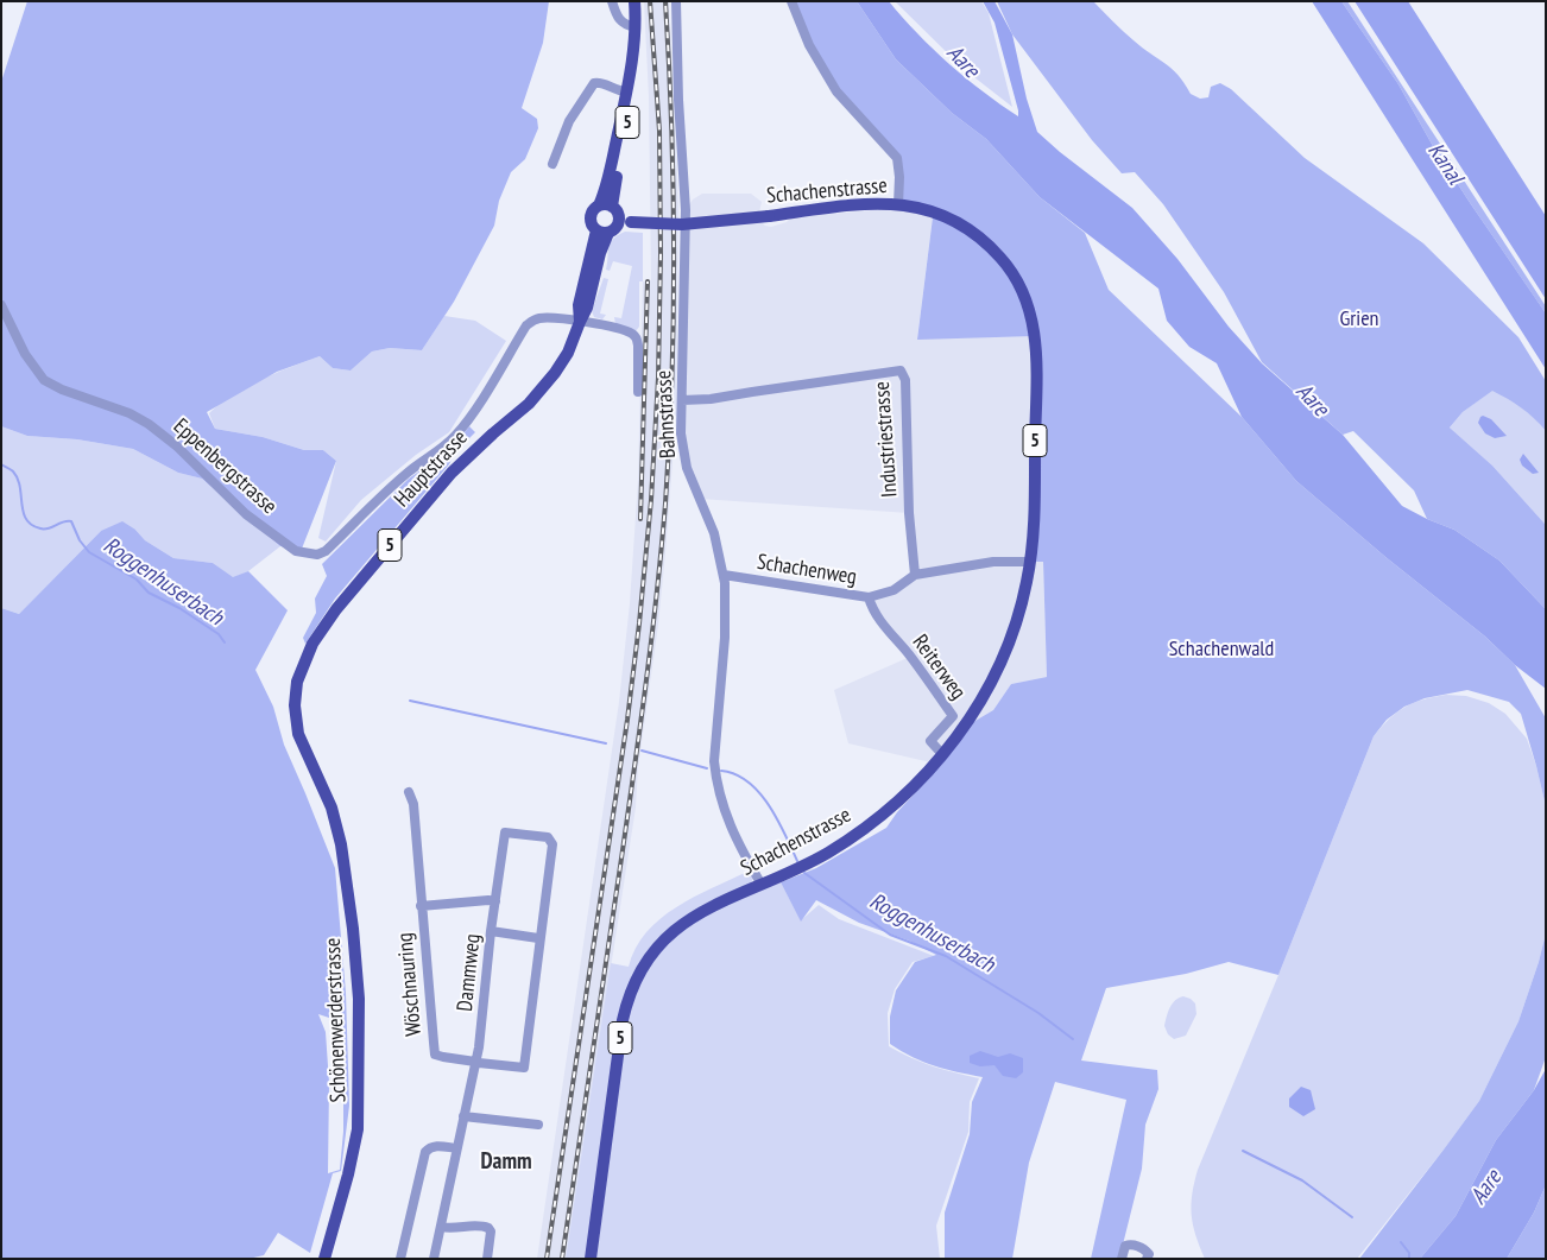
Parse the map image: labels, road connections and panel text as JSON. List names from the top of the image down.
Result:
{
  "streets": {
    "main road": [
      "5",
      "Schachenstrasse",
      "Hauptstrasse",
      "Schönenwerderstrasse"
    ],
    "street": [
      "Bahnstrasse",
      "Industriestrasse",
      "Eppenbergstrasse",
      "Schachenweg",
      "Reiterweg",
      "Dammweg",
      "Wöschnauring"
    ]
  },
  "crossings": [
    ["5", "Hauptstrasse"],
    ["Schachenstrasse", "Bahnstrasse"],
    ["Schachenstrasse", "Reiterweg"],
    ["Bahnstrasse", "Industriestrasse"],
    ["Bahnstrasse", "Schachenweg"],
    ["Industriestrasse", "Schachenweg"],
    ["Eppenbergstrasse", "Hauptstrasse"],
    ["Hauptstrasse", "Schönenwerderstrasse"],
    ["Schachenweg", "Reiterweg"],
    ["Dammweg", "Wöschnauring"]
  ],
  "districts": ["Damm"],
  "water": ["Aare", "Kanal", "Roggenhuserbach"],
  "parks": ["Grien", "Schachenwald"]
}
